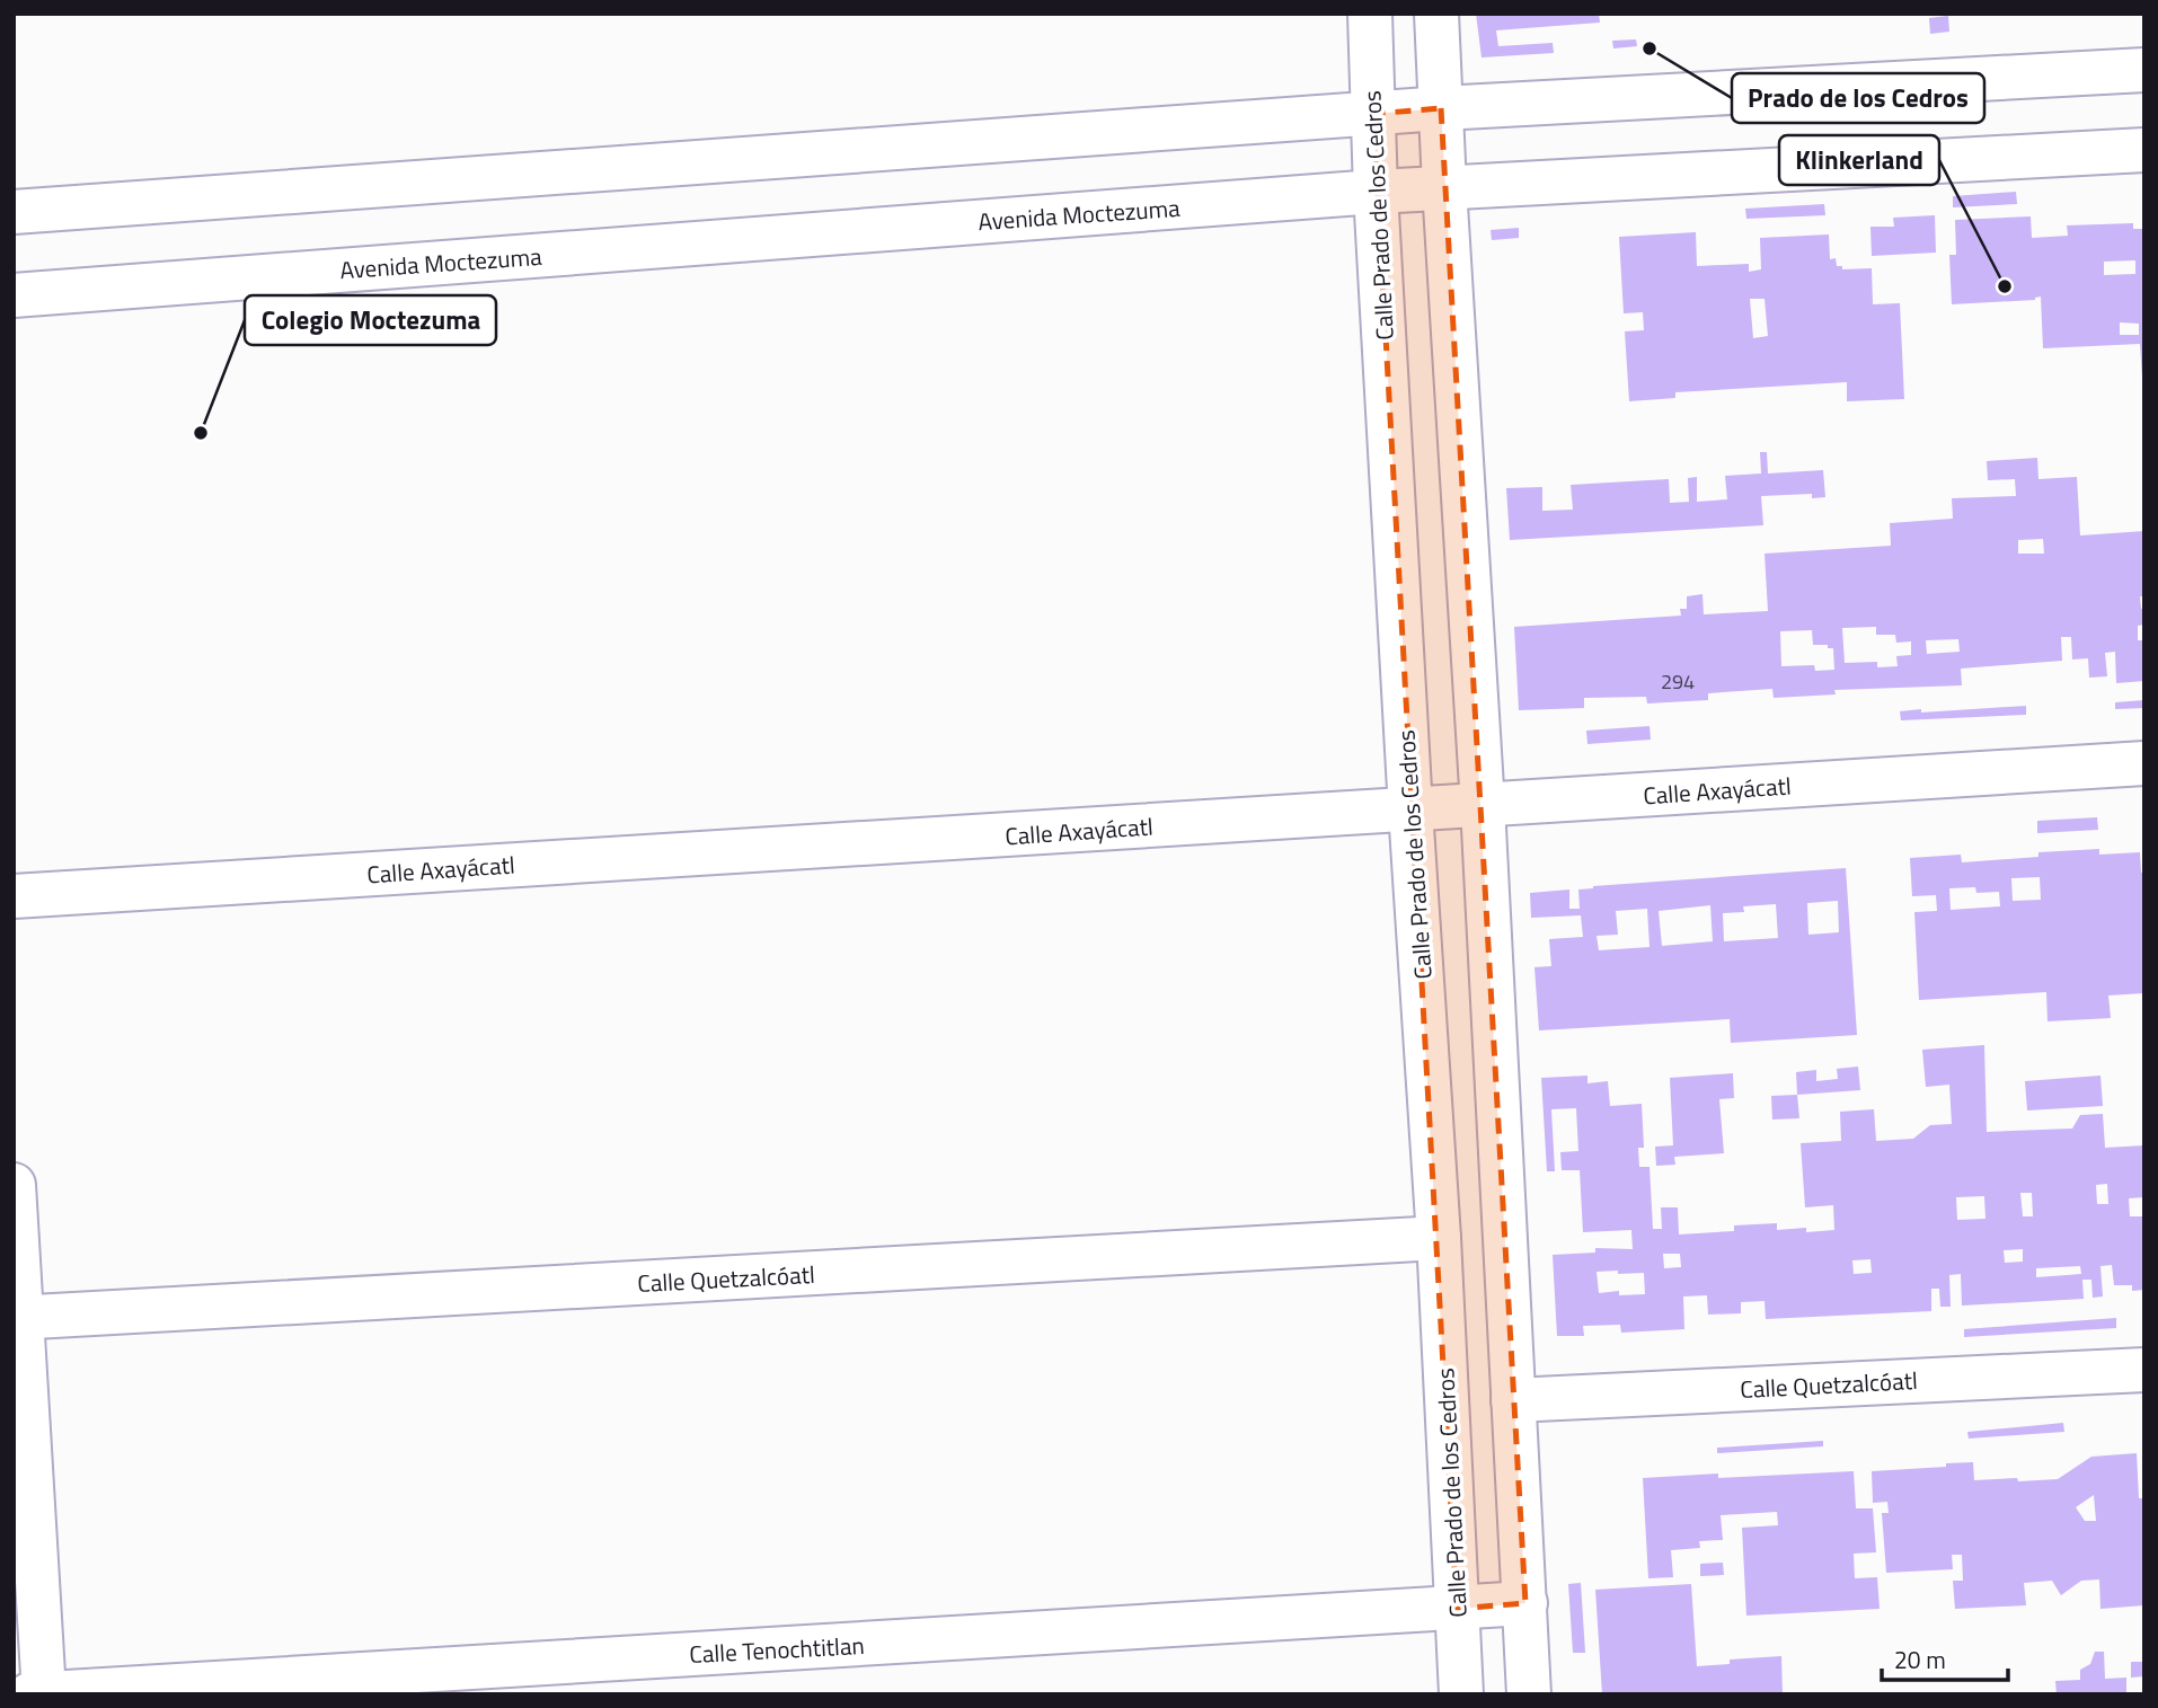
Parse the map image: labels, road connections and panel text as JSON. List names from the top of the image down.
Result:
{
  "streets": {
    "street": [
      "Avenida Moctezuma",
      "Calle Prado de los Cedros",
      "Calle Axayácatl",
      "Calle Quetzalcóatl",
      "Calle Tenochtitlan"
    ]
  },
  "crossings": [
    ["Avenida Moctezuma", "Calle Prado de los Cedros"],
    ["Calle Prado de los Cedros", "Calle Axayácatl"],
    ["Calle Prado de los Cedros", "Calle Quetzalcóatl"],
    ["Calle Prado de los Cedros", "Calle Tenochtitlan"]
  ],
  "places": ["Prado de los Cedros", "Klinkerland", "Colegio Moctezuma"],
  "house_numbers": ["294"],
  "scale_bar": "20 m"
}
